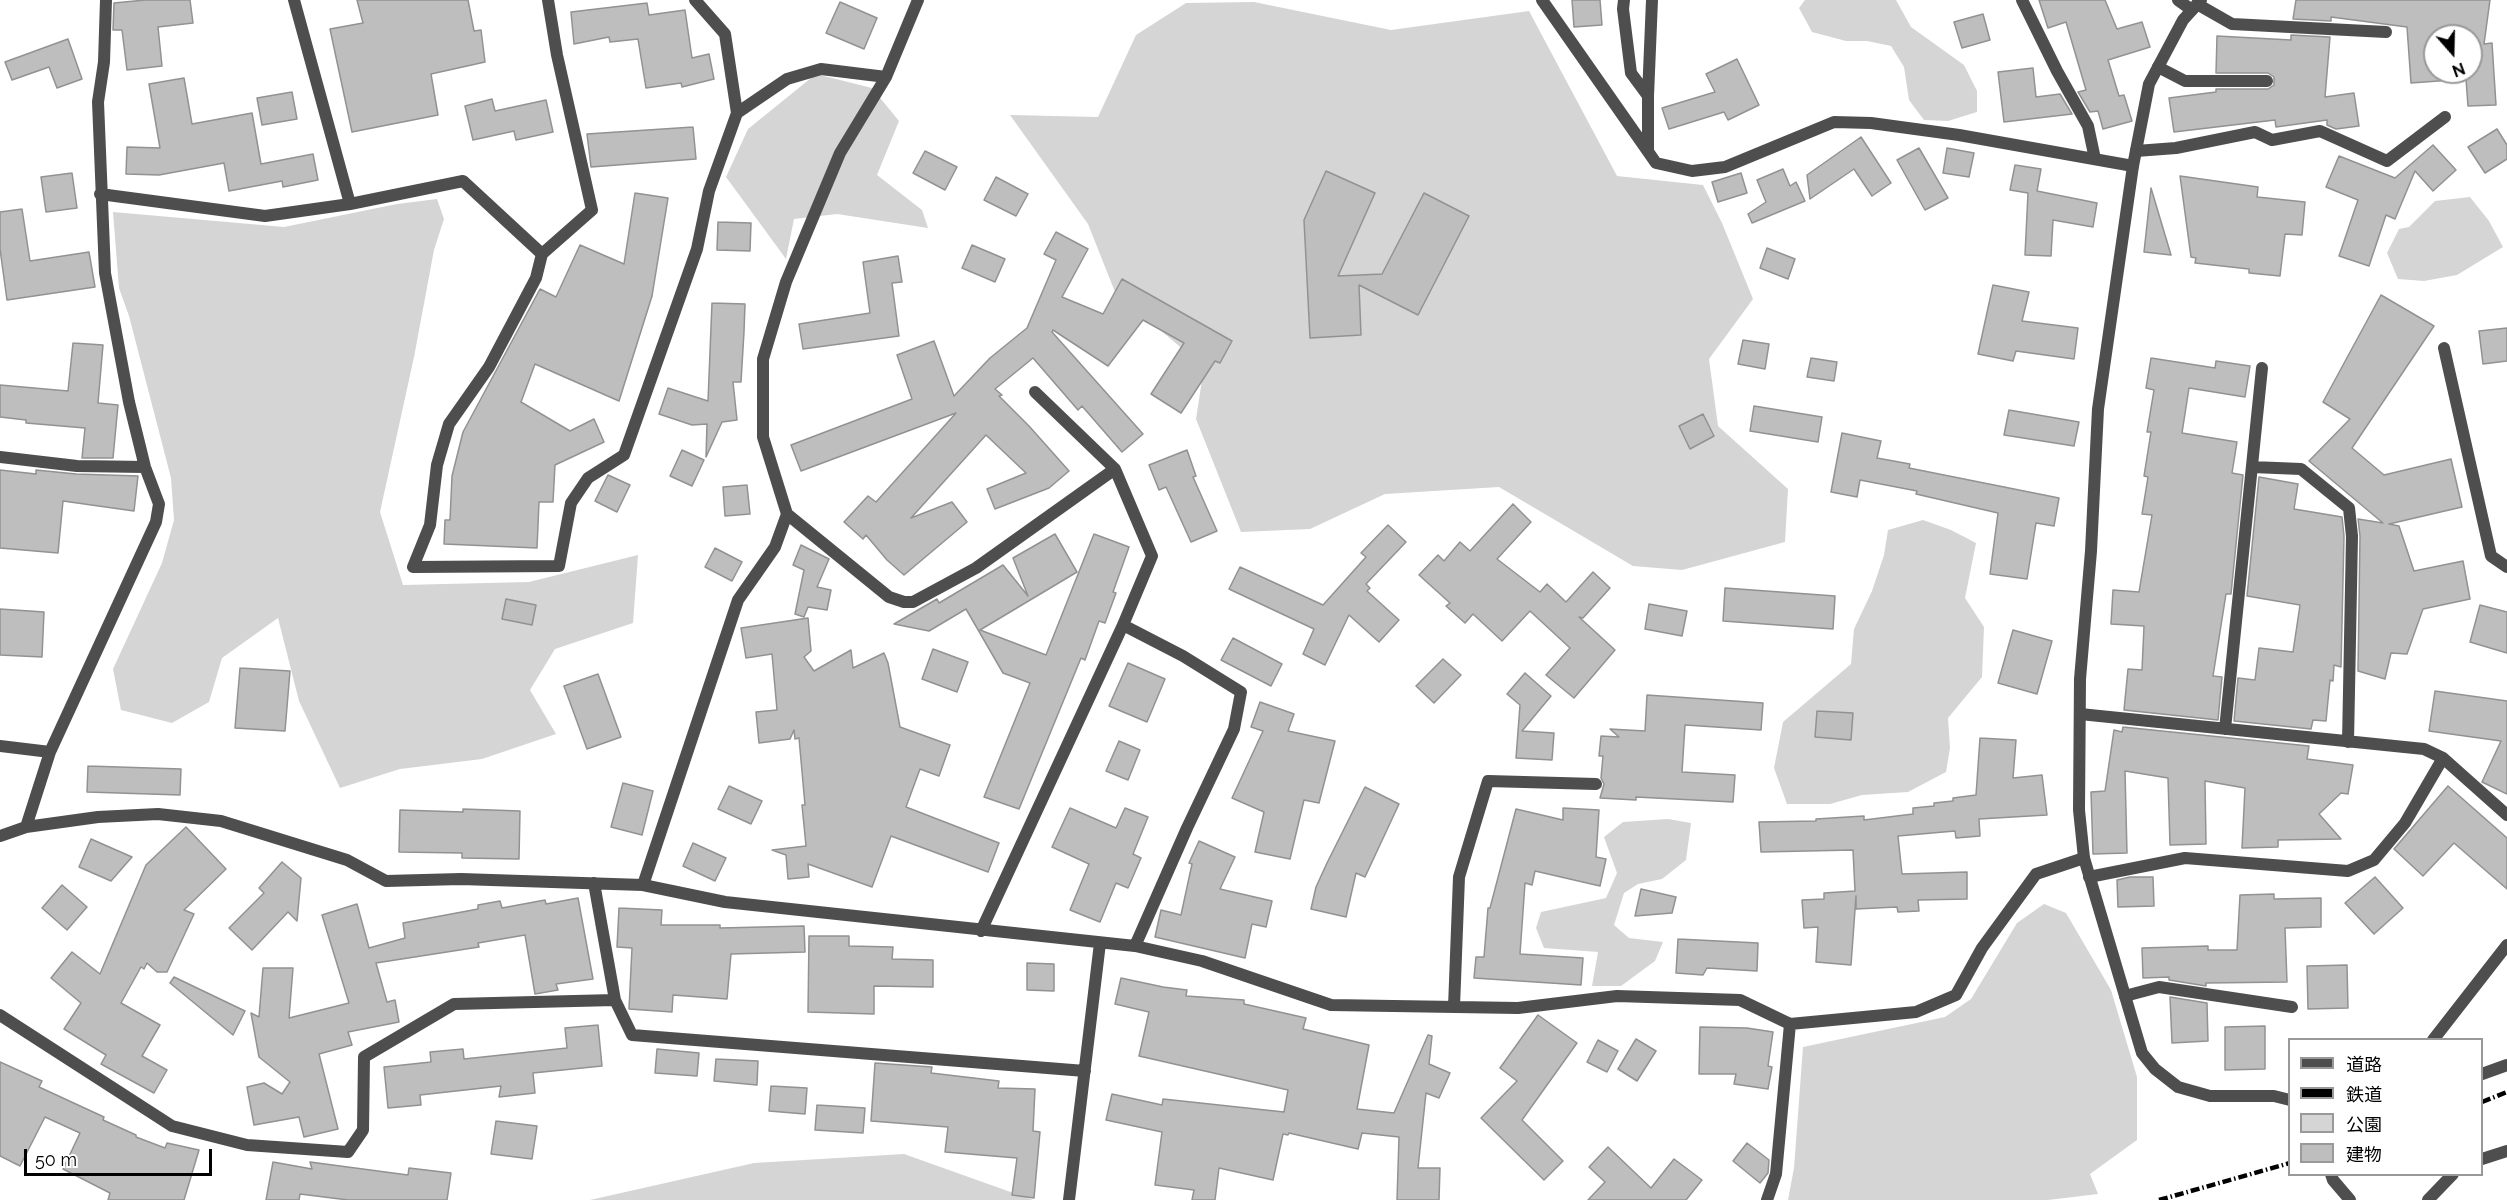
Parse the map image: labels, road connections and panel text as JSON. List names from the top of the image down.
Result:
{
  "legend": [
    "道路",
    "鉄道",
    "公園",
    "建物"
  ],
  "scale_bar": "50 m",
  "north": "bottom"
}
